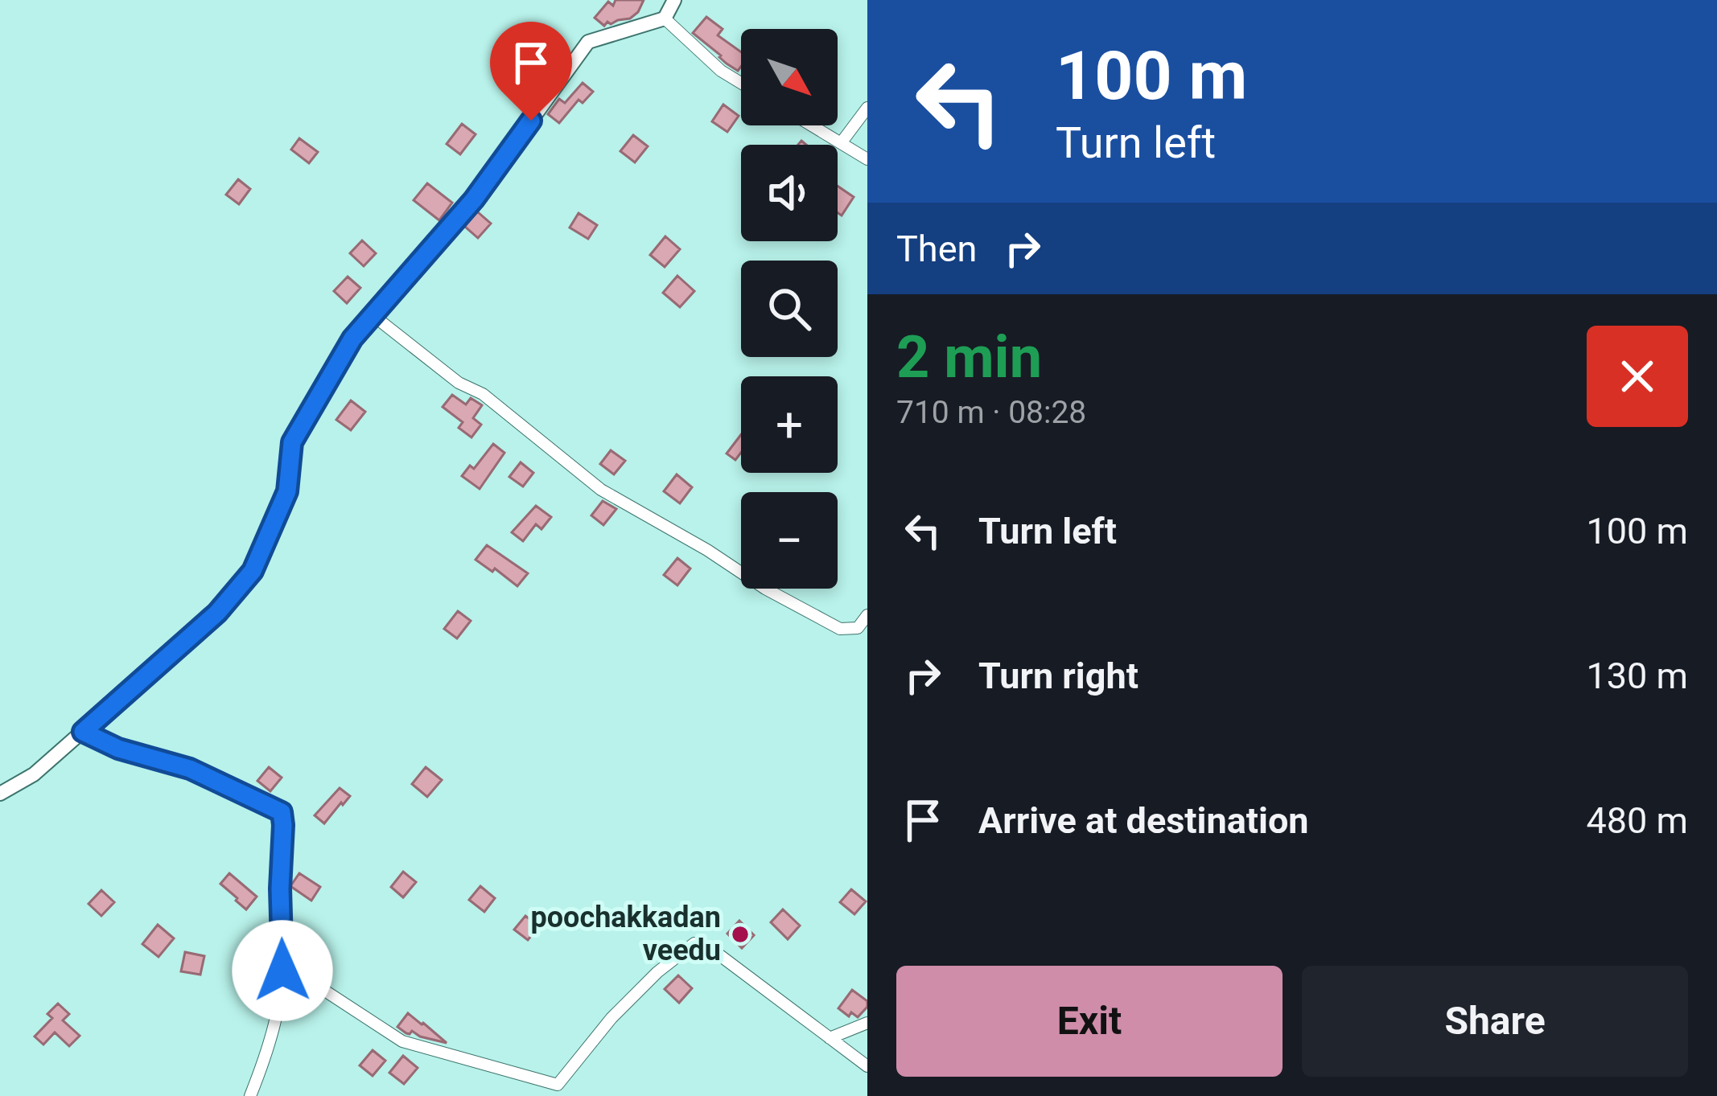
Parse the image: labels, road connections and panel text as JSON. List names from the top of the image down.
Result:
{
  "places": ["poochakkadan veedu"],
  "north": "bottom right",
  "page": {
    "turn": ["100 m", "Turn left"],
    "map_buttons": ["+", "−"],
    "then": "Then",
    "heading": ["2 min", "710 m · 08:28"],
    "list": [
      {
        "name": "Turn left",
        "value": "100 m"
      },
      {
        "name": "Turn right",
        "value": "130 m"
      },
      {
        "name": "Arrive at destination",
        "value": "480 m"
      }
    ],
    "buttons": ["Exit", "Share"]
  }
}
